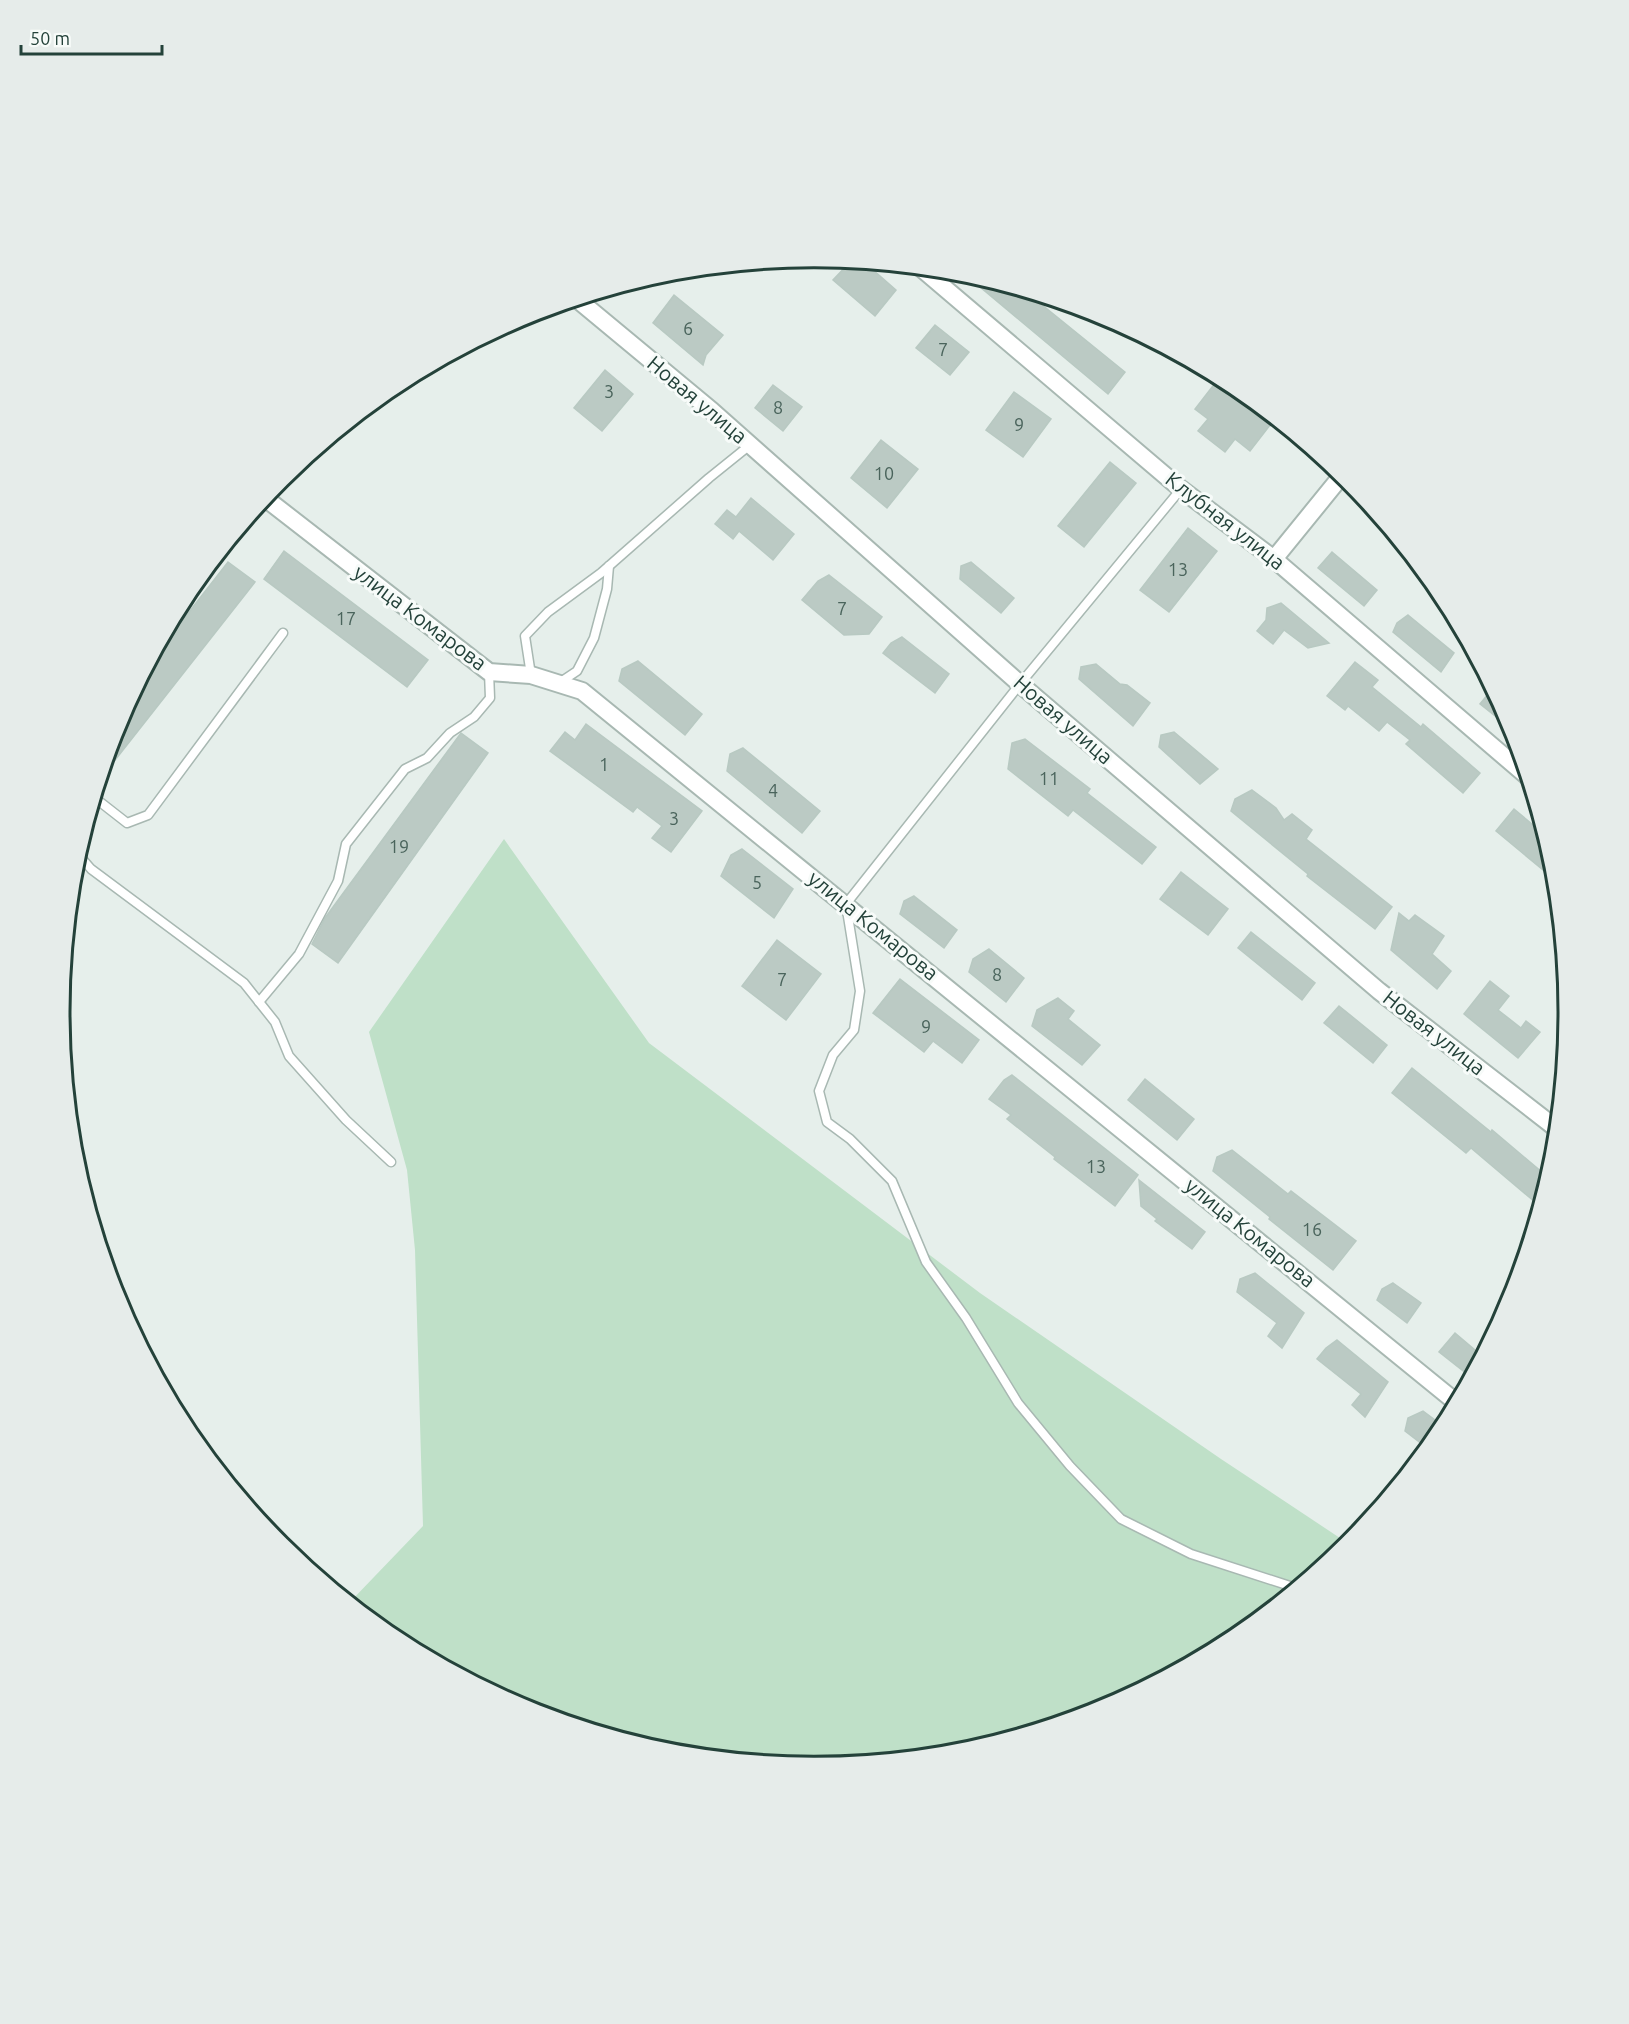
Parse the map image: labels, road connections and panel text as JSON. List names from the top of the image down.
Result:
{
  "streets": {
    "street": ["Новая улица", "Клубная улица", "улица Комарова"]
  },
  "house_numbers": [
    "6",
    "7",
    "3",
    "8",
    "9",
    "10",
    "13",
    "7",
    "17",
    "1",
    "11",
    "4",
    "3",
    "19",
    "5",
    "8",
    "7",
    "9",
    "13",
    "16"
  ],
  "scale_bar": "50 m"
}
